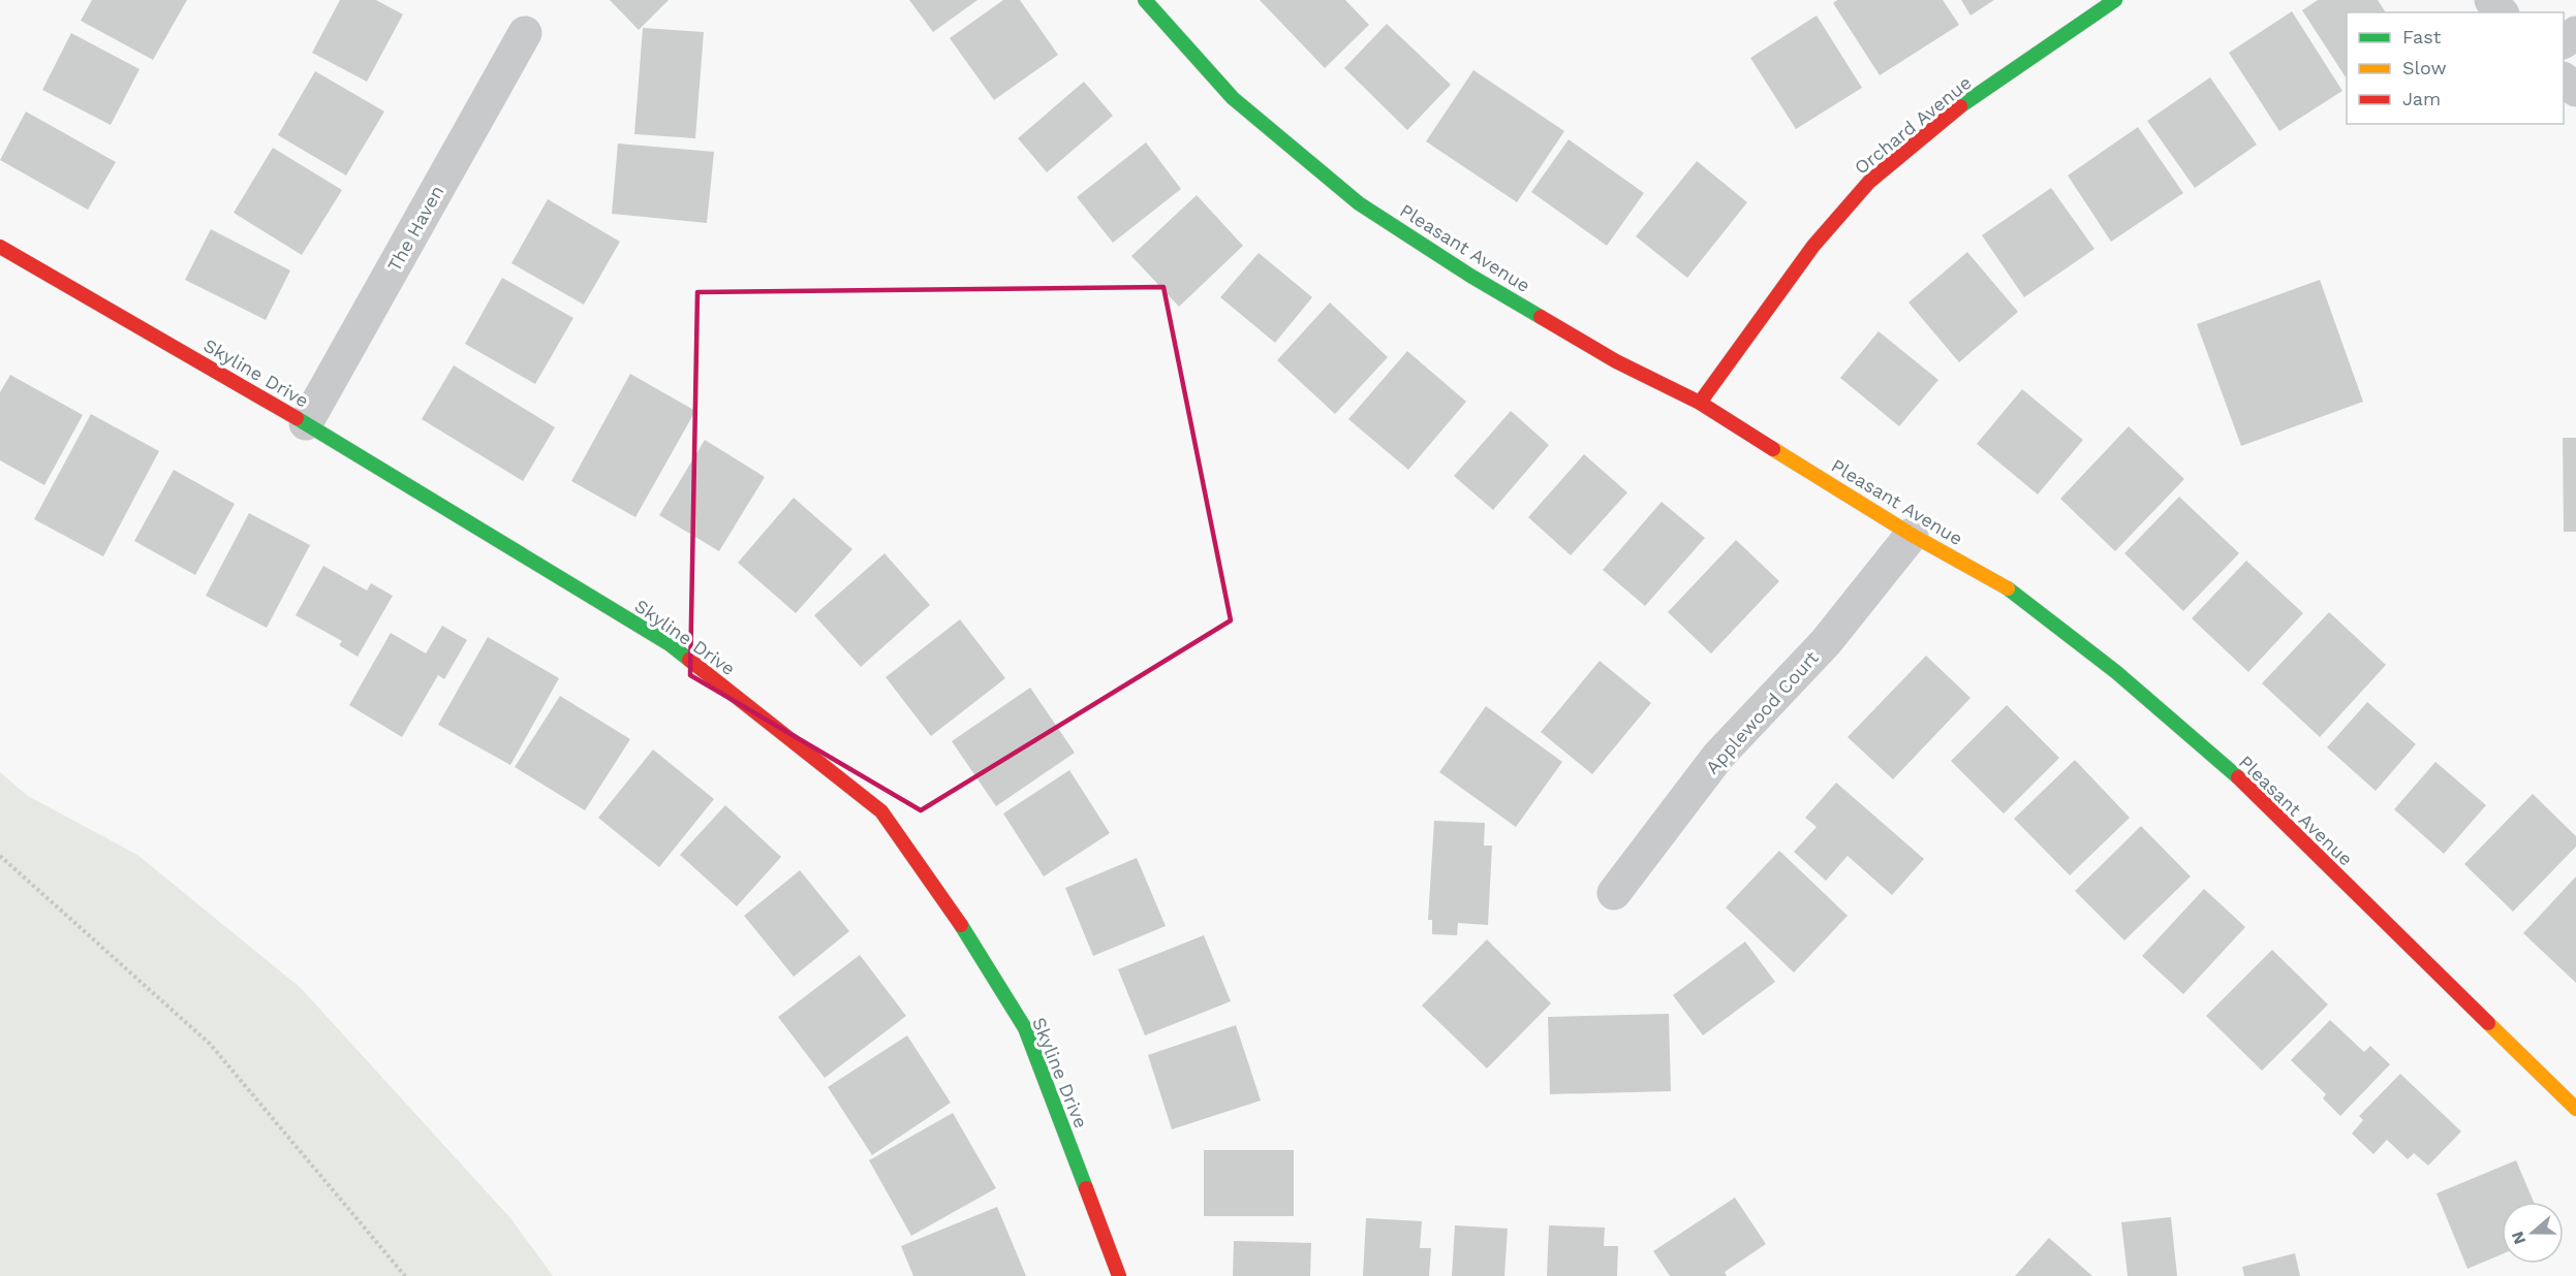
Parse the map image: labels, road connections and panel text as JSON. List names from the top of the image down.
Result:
{
  "streets": {
    "street": [
      "Orchard Avenue",
      "The Haven",
      "Pleasant Avenue",
      "Skyline Drive",
      "Applewood Court"
    ]
  },
  "crossings": [
    ["Orchard Avenue", "Pleasant Avenue"],
    ["The Haven", "Skyline Drive"],
    ["Pleasant Avenue", "Applewood Court"]
  ],
  "legend": ["Fast", "Slow", "Jam"],
  "north": "left"
}
